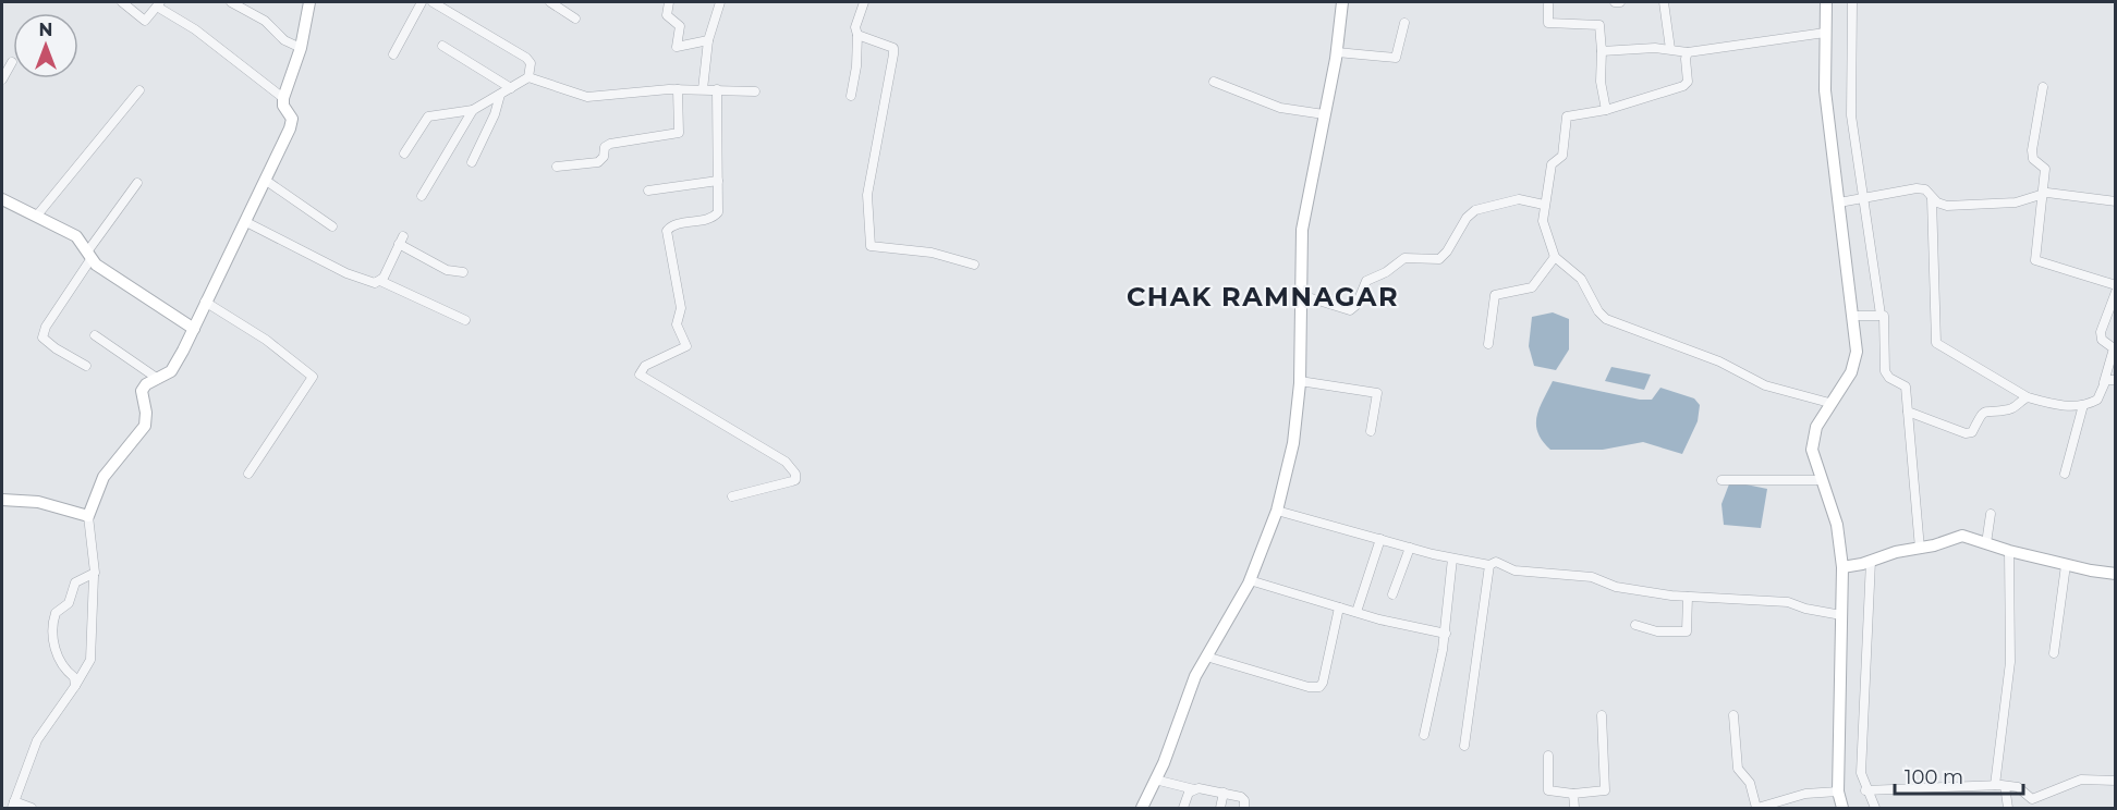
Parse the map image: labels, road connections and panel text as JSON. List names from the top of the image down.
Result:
{
  "districts": ["CHAK RAMNAGAR"],
  "scale_bar": "100 m",
  "north": "top"
}
